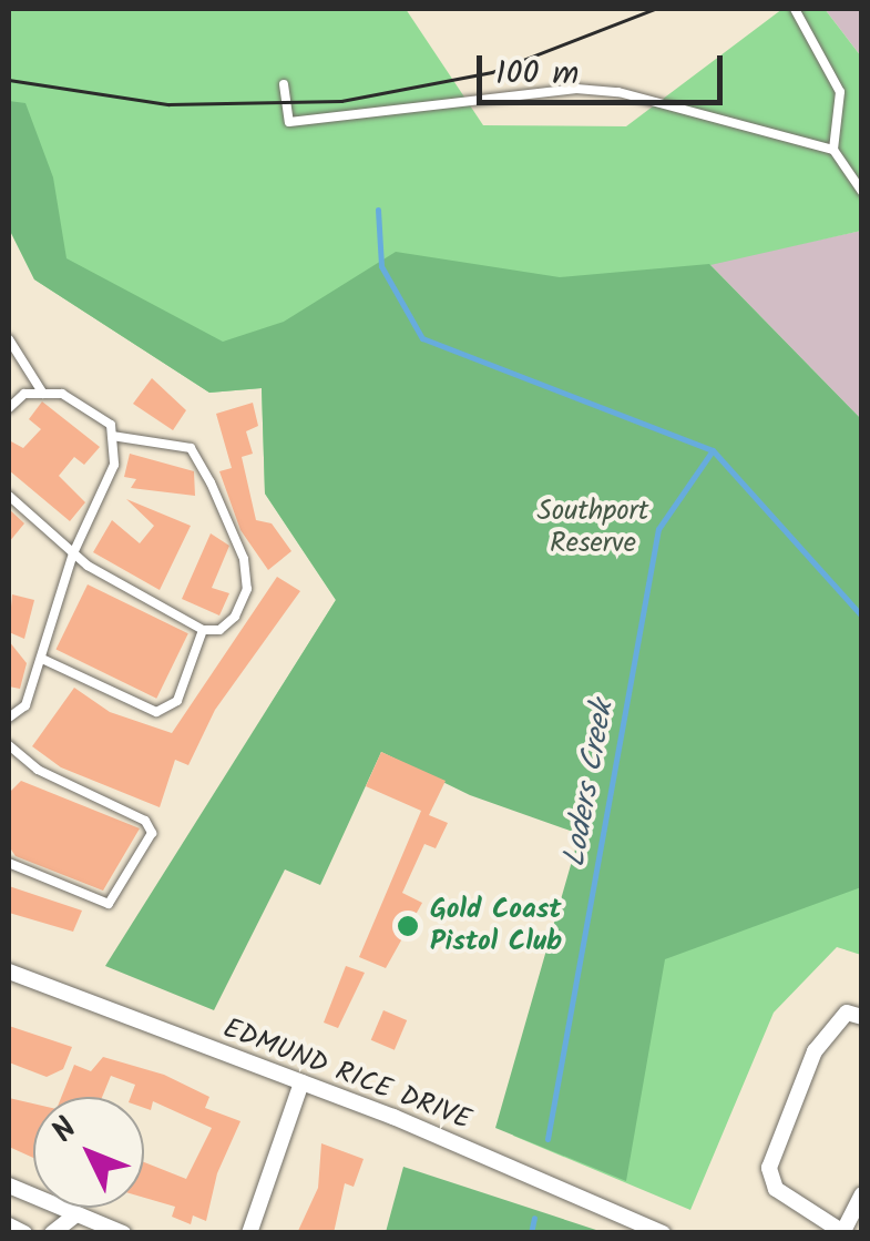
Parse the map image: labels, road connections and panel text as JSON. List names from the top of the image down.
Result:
{
  "streets": {
    "street": ["EDMUND RICE DRIVE"]
  },
  "water": ["Loders Creek"],
  "parks": ["Southport Reserve"],
  "places": ["Gold Coast Pistol Club"],
  "scale_bar": "100 m",
  "north": "top left"
}
